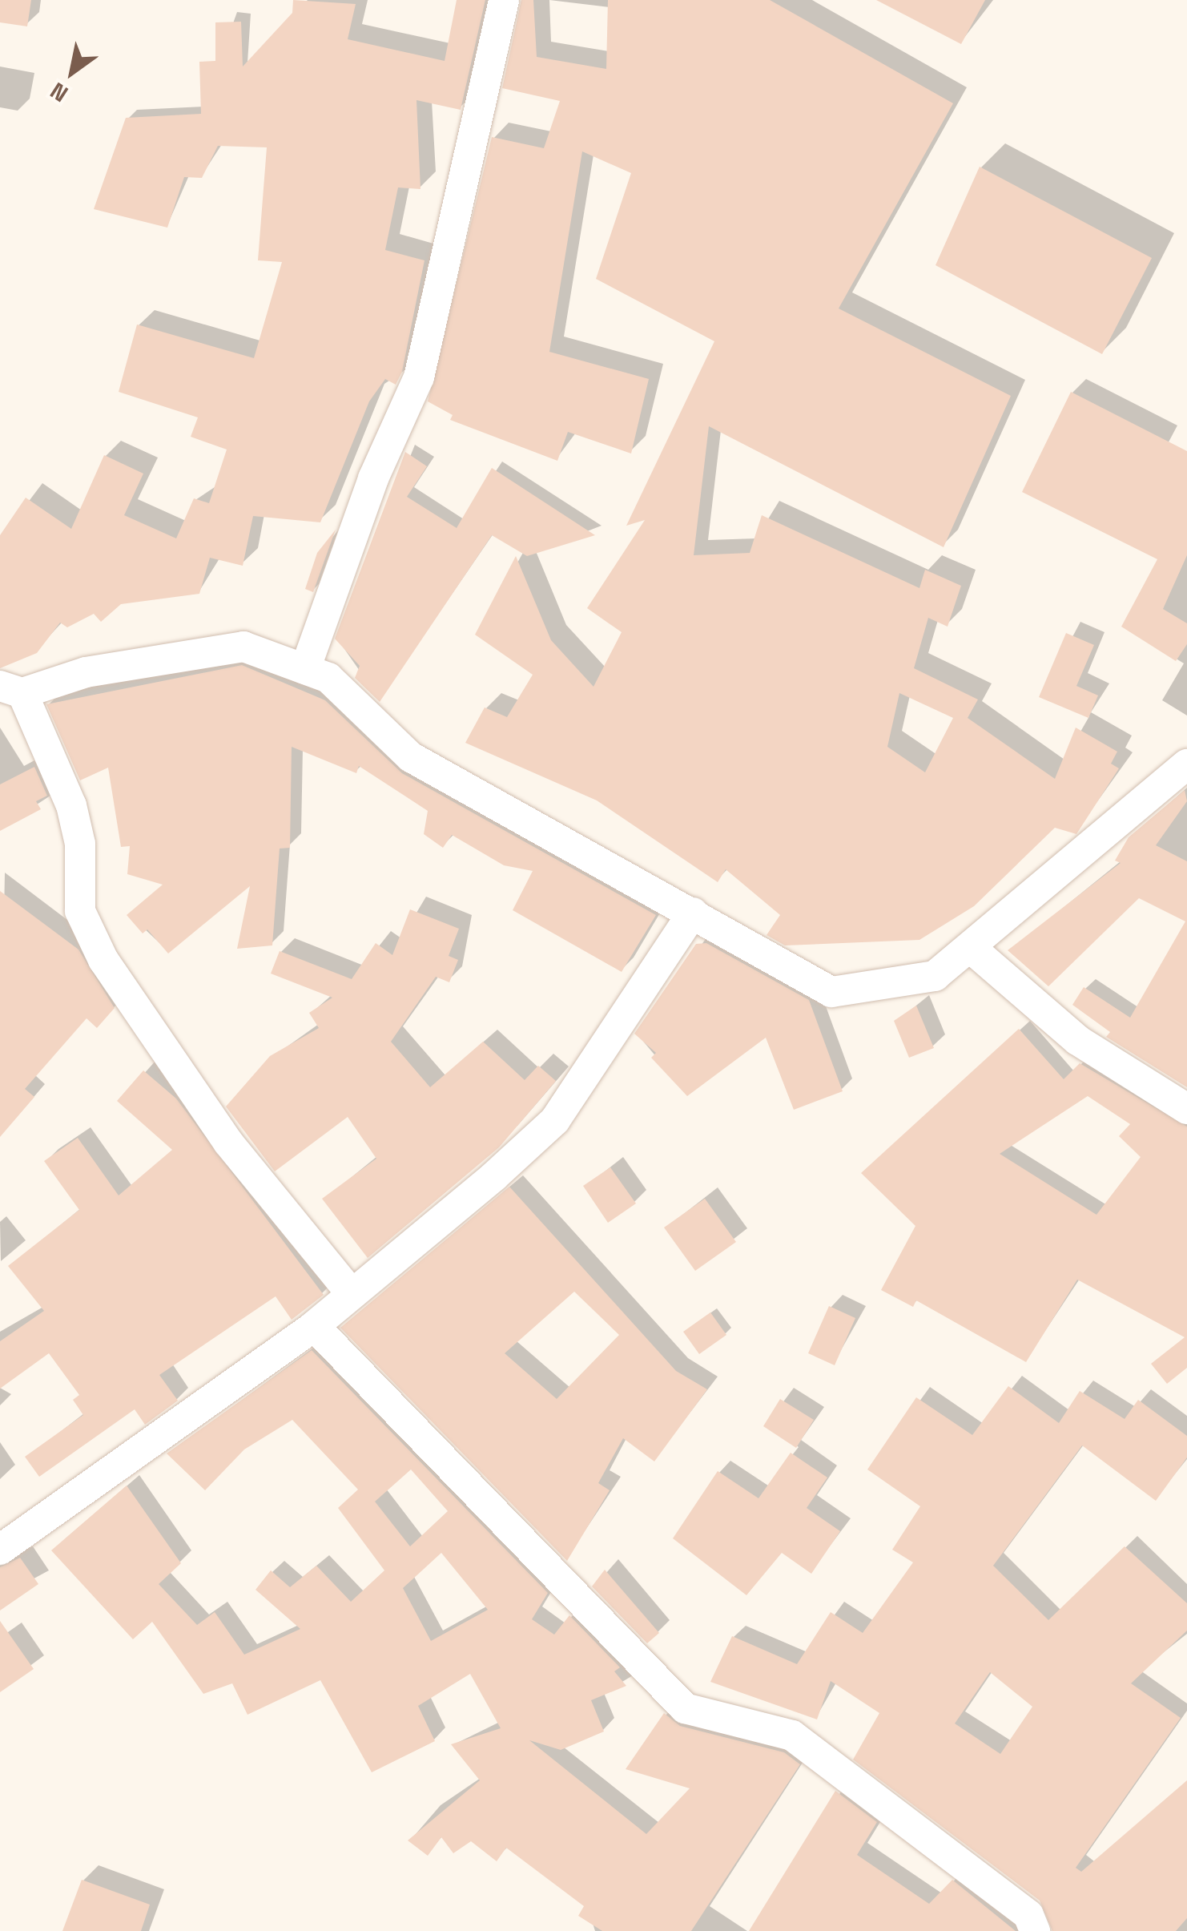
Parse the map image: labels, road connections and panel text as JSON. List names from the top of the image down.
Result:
{
  "north": "bottom left"
}
